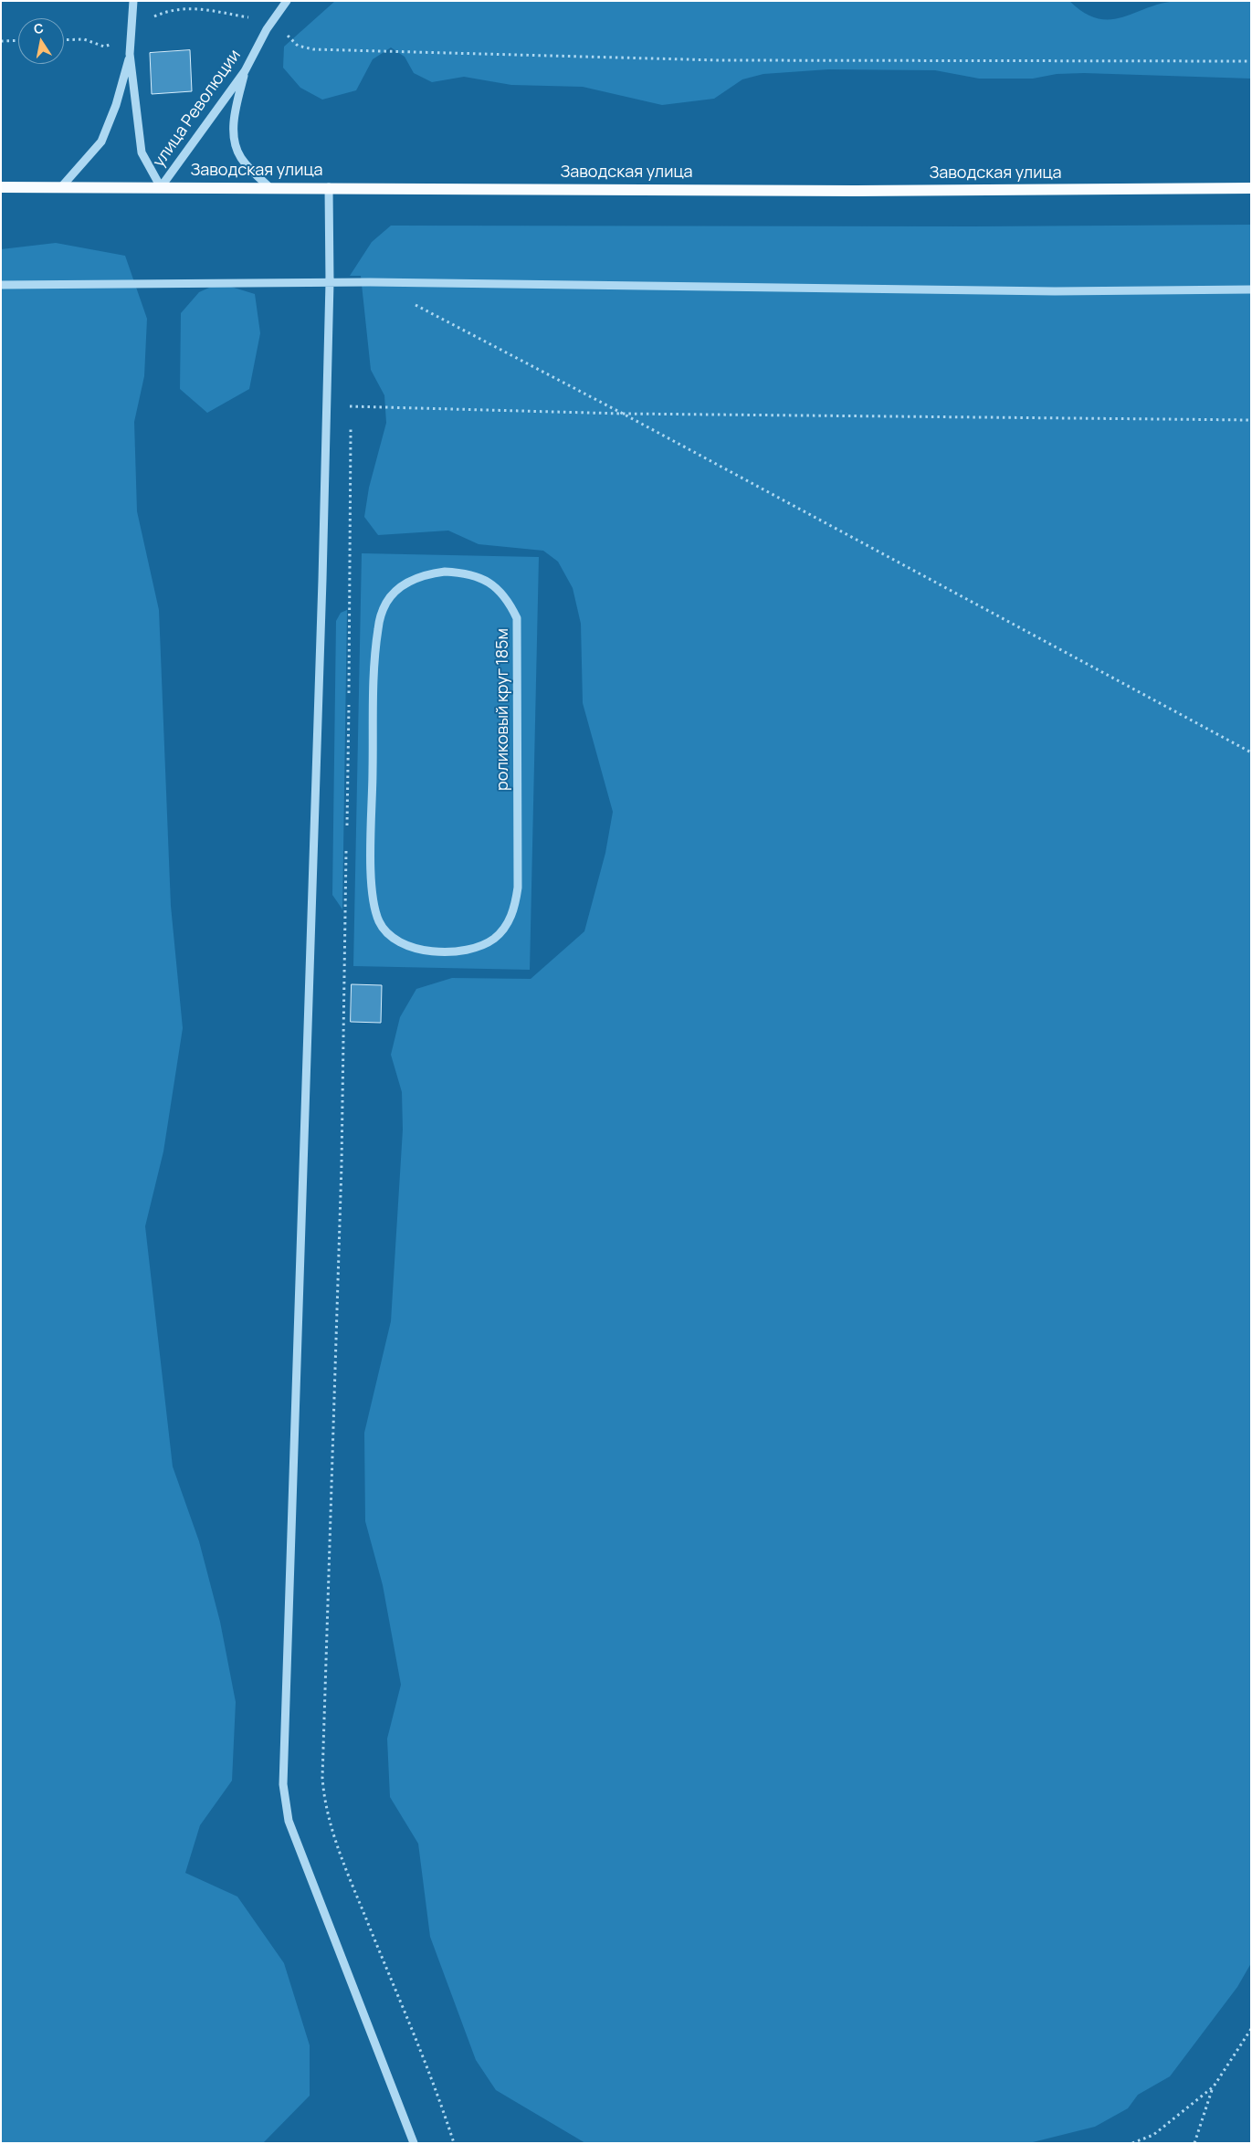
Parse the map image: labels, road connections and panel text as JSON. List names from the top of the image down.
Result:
{
  "streets": {
    "main road": ["Заводская улица"],
    "street": ["улица Революции", "роликовый круг 185м"]
  },
  "crossings": [
    ["улица Революции", "Заводская улица"]
  ],
  "north": "top"
}
